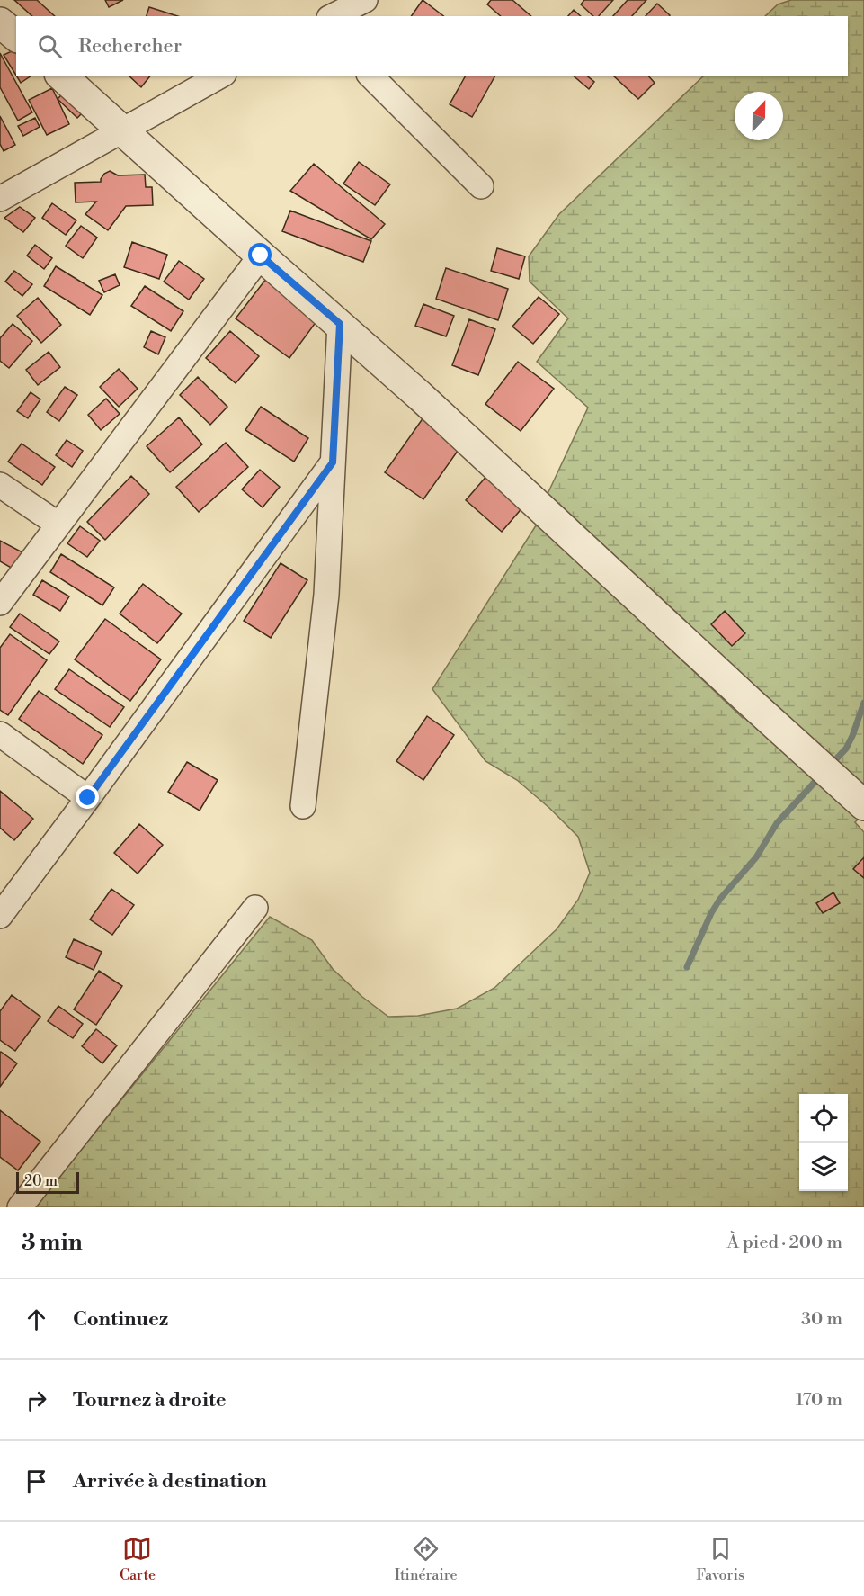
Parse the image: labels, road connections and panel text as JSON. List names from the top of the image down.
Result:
{
  "scale_bar": "20 m",
  "north": "top",
  "page": {
    "search": "Rechercher",
    "scale": "20 m",
    "heading": ["3 min", "À pied · 200 m"],
    "list": [
      ["Continuez", "30 m"],
      ["Tournez à droite", "170 m"],
      "Arrivée à destination"
    ],
    "nav": ["Carte", "Itinéraire", "Favoris"]
  }
}
